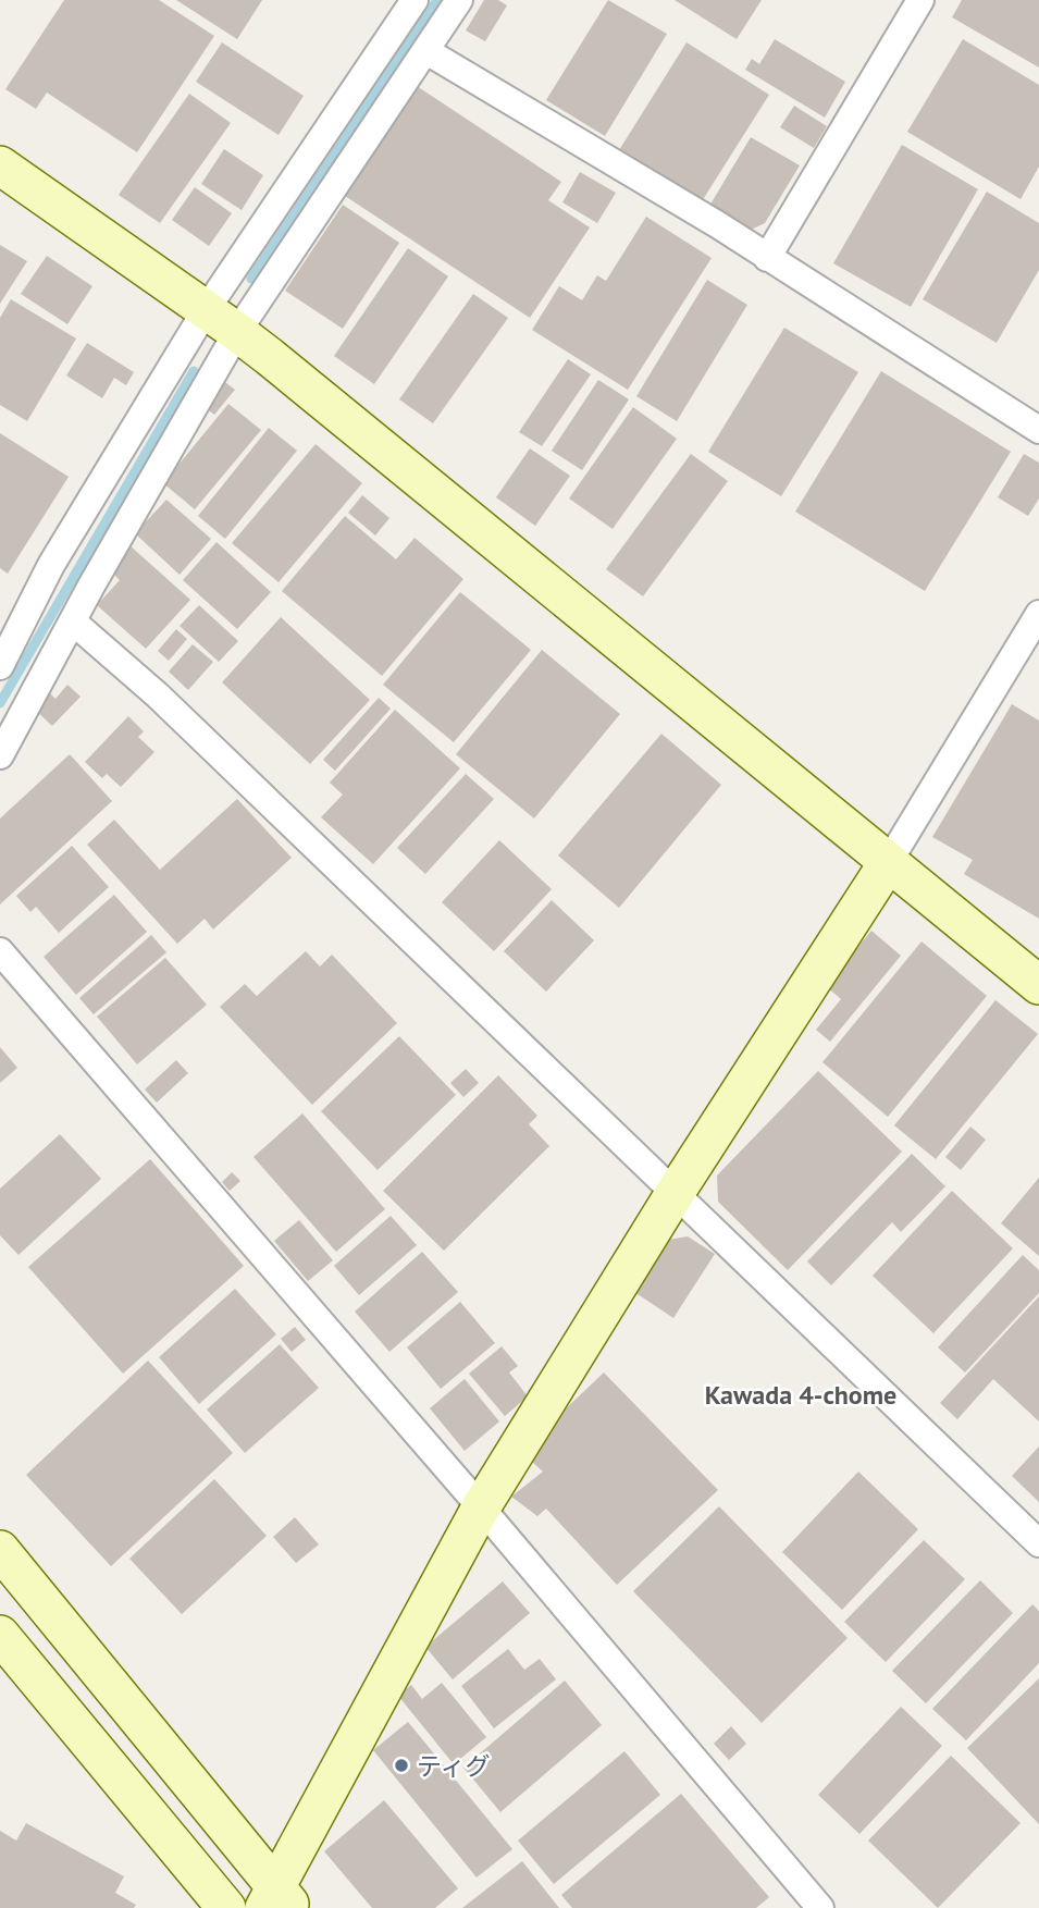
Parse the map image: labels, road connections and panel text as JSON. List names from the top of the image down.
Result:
{
  "districts": ["Kawada 4-chome"],
  "places": ["ティグ"]
}
